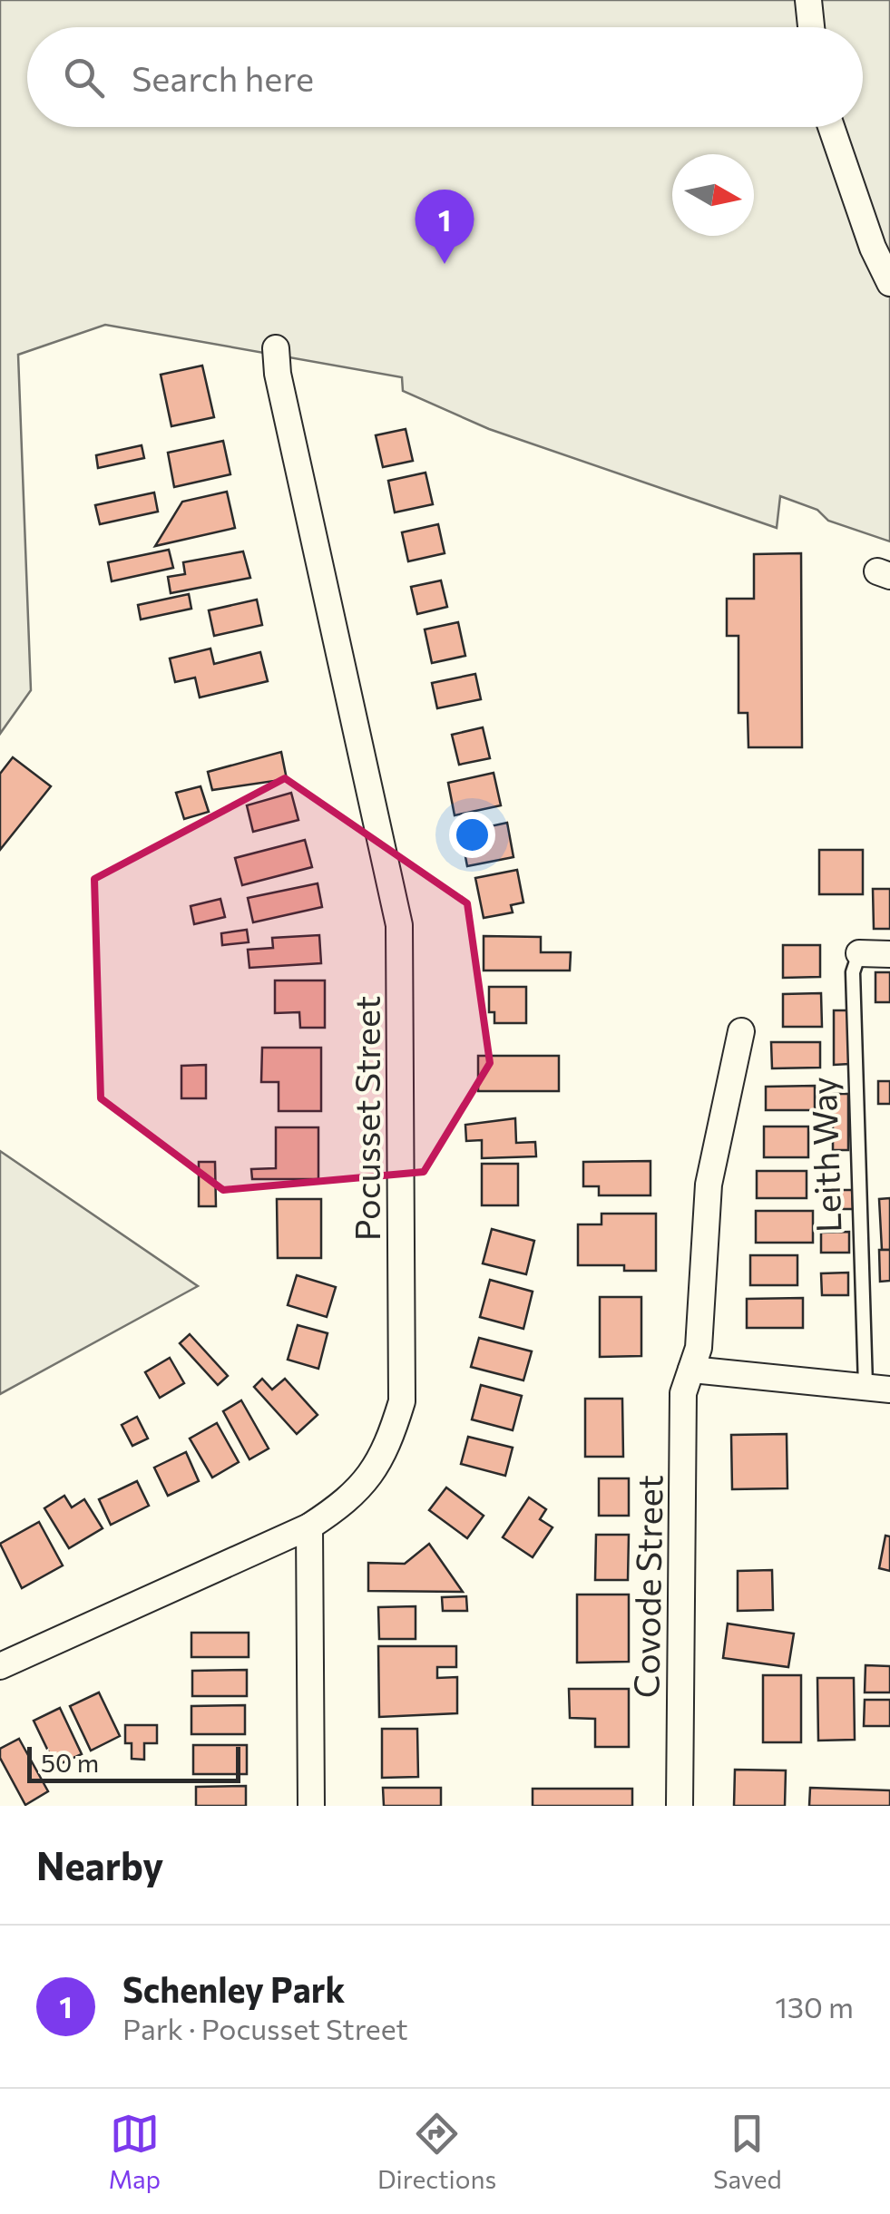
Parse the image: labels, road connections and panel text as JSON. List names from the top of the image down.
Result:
{
  "streets": {
    "street": ["Pocusset Street", "Leith Way", "Covode Street"]
  },
  "scale_bar": "50 m",
  "north": "right",
  "page": {
    "search": "Search here",
    "pins": "1",
    "scale": "50 m",
    "heading": "Nearby",
    "list": [
      {
        "mark": "1",
        "name": "Schenley Park",
        "note": "Park · Pocusset Street",
        "value": "130 m"
      }
    ],
    "nav": ["Map", "Directions", "Saved"]
  }
}
